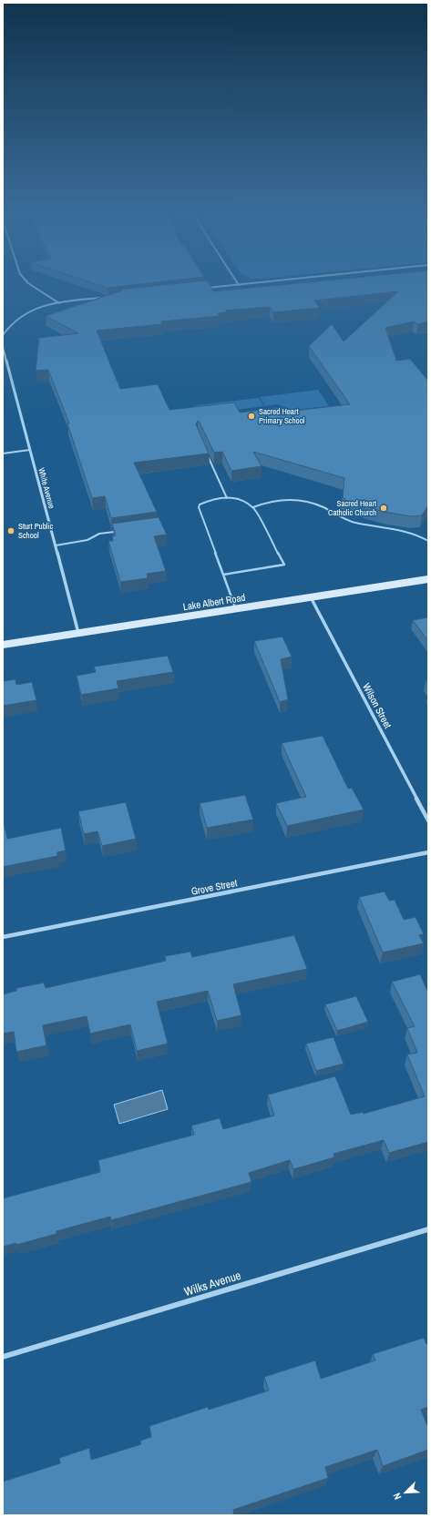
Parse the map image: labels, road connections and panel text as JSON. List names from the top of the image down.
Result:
{
  "streets": {
    "main road": ["Lake Albert Road"],
    "street": [
      "White Avenue",
      "Wilson Street",
      "Grove Street",
      "Wilks Avenue"
    ]
  },
  "crossings": [
    ["White Avenue", "Lake Albert Road"],
    ["Lake Albert Road", "Wilson Street"]
  ],
  "places": ["Sacred Heart Primary School", "Sacred Heart Catholic Church", "Sturt Public School"],
  "north": "bottom left"
}
